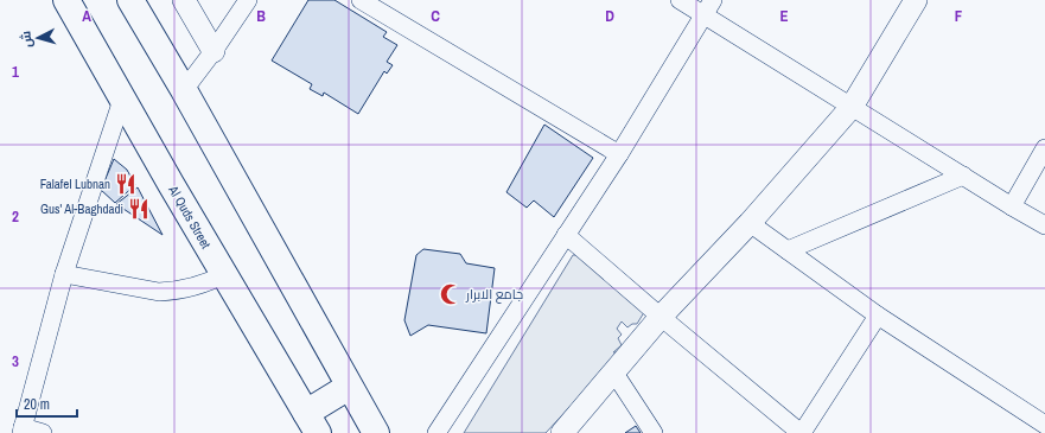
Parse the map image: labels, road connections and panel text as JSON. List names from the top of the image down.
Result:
{
  "streets": {
    "main road": ["Al Quds Street"]
  },
  "places": {
    "restaurant": ["Falafel Lubnan", "Gus' Al-Baghdadi"],
    "mosque": ["جامع الابرار"]
  },
  "scale_bar": "20 m",
  "north": "left",
  "grid": {
    "columns": [
      "A",
      "B",
      "C",
      "D",
      "E",
      "F"
    ],
    "rows": ["1", "2", "3"]
  }
}
